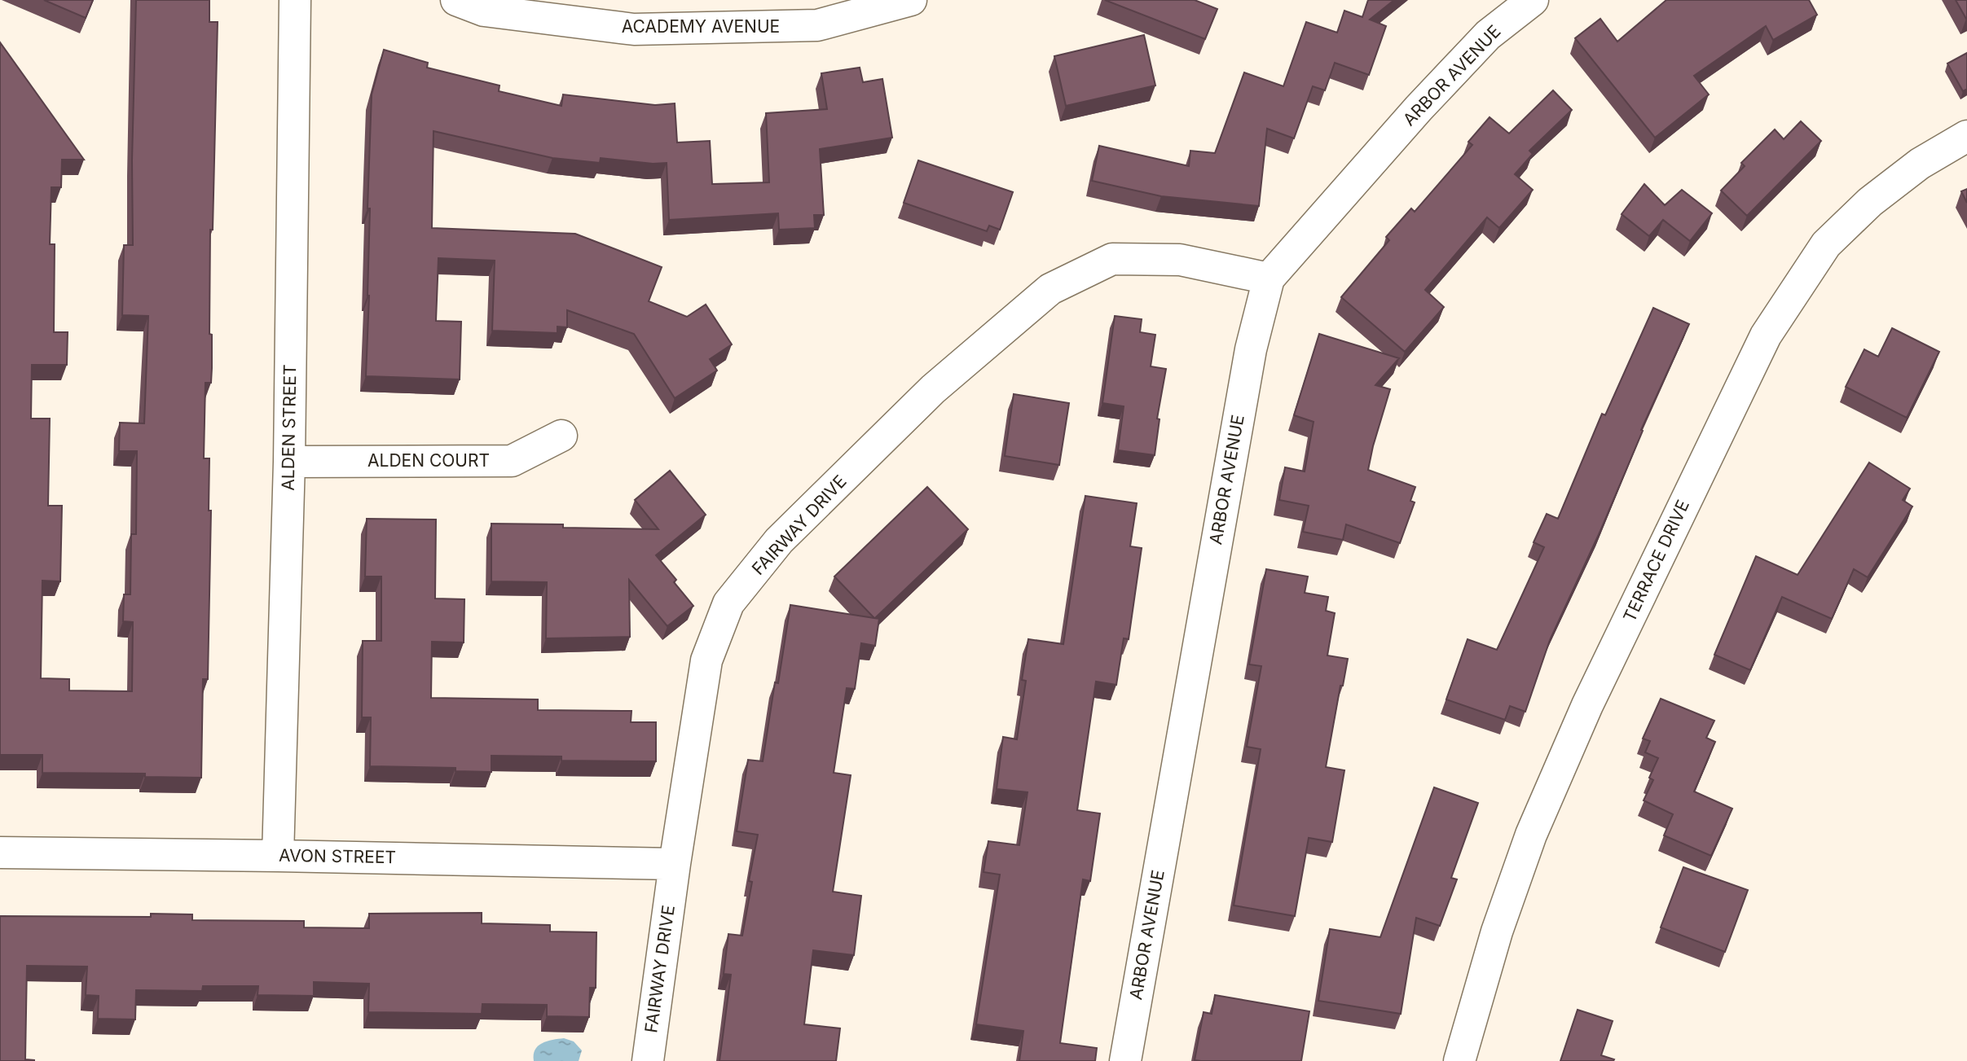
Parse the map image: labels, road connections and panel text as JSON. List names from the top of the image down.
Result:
{
  "streets": {
    "street": [
      "ACADEMY AVENUE",
      "ARBOR AVENUE",
      "ALDEN STREET",
      "ALDEN COURT",
      "FAIRWAY DRIVE",
      "TERRACE DRIVE",
      "AVON STREET"
    ]
  },
  "crossings": [
    ["ARBOR AVENUE", "FAIRWAY DRIVE"],
    ["ALDEN STREET", "ALDEN COURT"],
    ["ALDEN STREET", "AVON STREET"],
    ["FAIRWAY DRIVE", "AVON STREET"]
  ]
}
